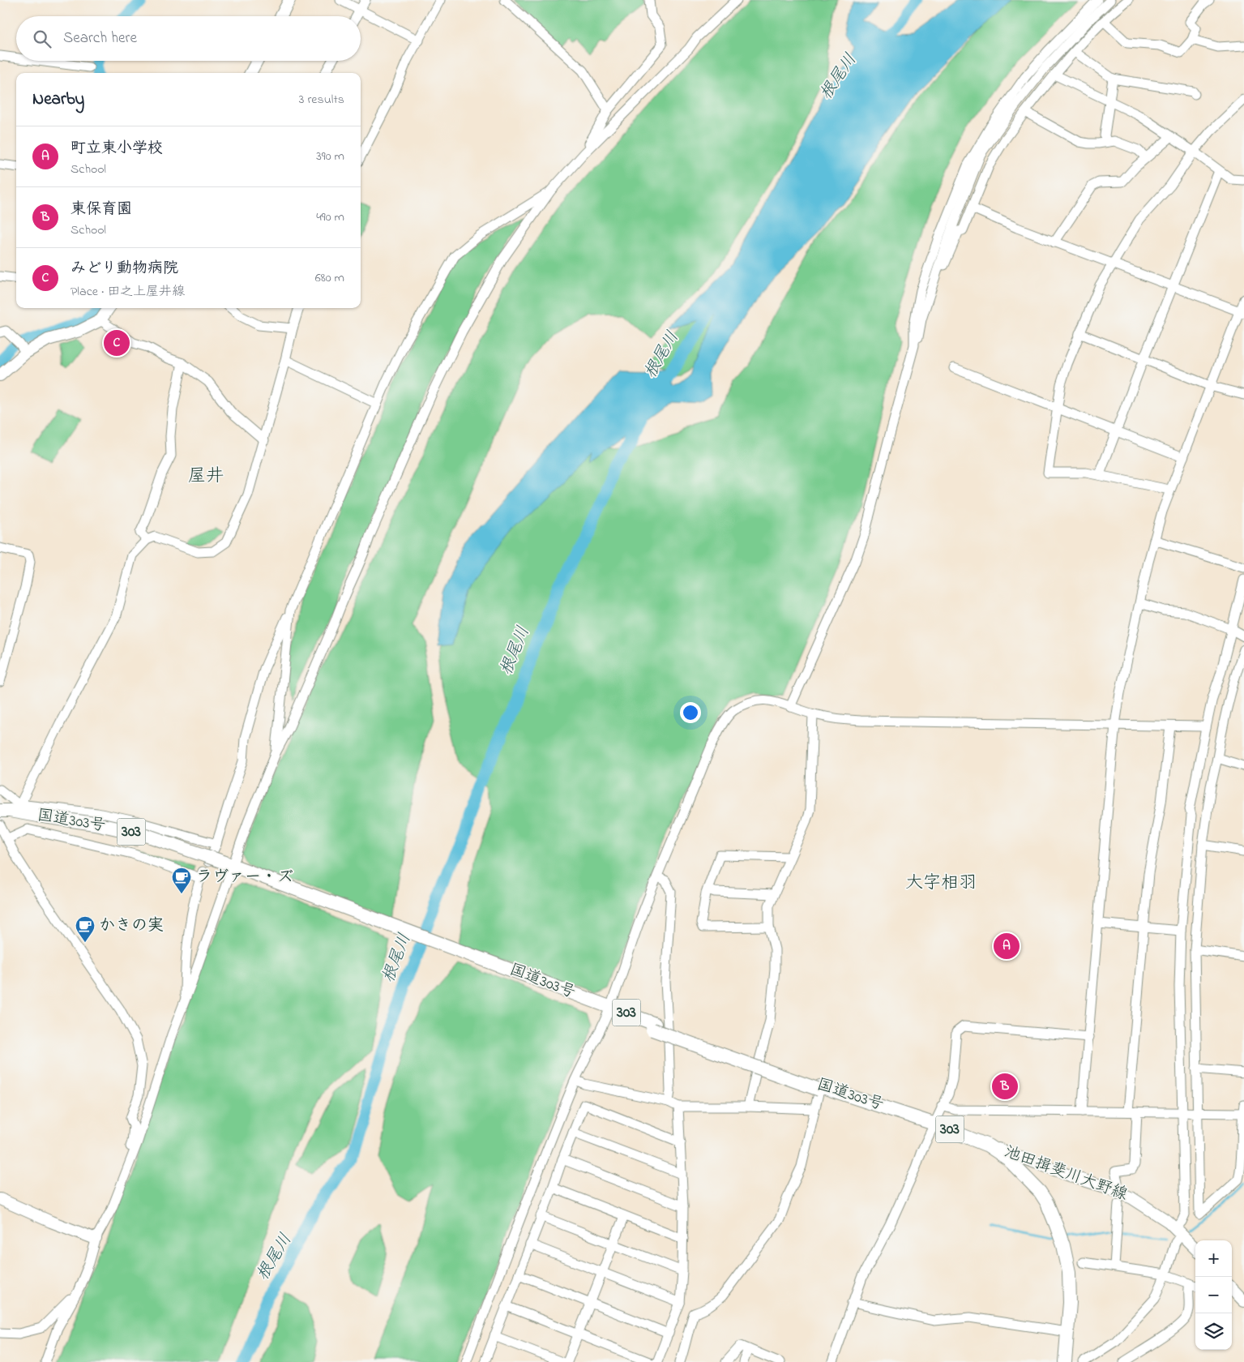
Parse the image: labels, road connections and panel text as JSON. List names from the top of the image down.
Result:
{
  "streets": {
    "highway": ["国道303号", "303"],
    "main road": ["池田揖斐川大野線"]
  },
  "crossings": [
    ["国道303号", "池田揖斐川大野線"]
  ],
  "districts": ["屋井", "大字相羽"],
  "water": ["根尾川"],
  "places": {
    "cafe": ["ラヴァー・ズ", "かきの実"]
  },
  "page": {
    "search": "Search here",
    "heading": ["Nearby", "3 results"],
    "list": [
      {
        "mark": "A",
        "name": "町立東小学校",
        "note": "School",
        "value": "390 m"
      },
      {
        "mark": "B",
        "name": "東保育園",
        "note": "School",
        "value": "490 m"
      },
      {
        "mark": "C",
        "name": "みどり動物病院",
        "note": "Place · 田之上屋井線",
        "value": "680 m"
      }
    ],
    "pins": ["C", "A", "B"],
    "map_buttons": ["+", "−"]
  }
}
